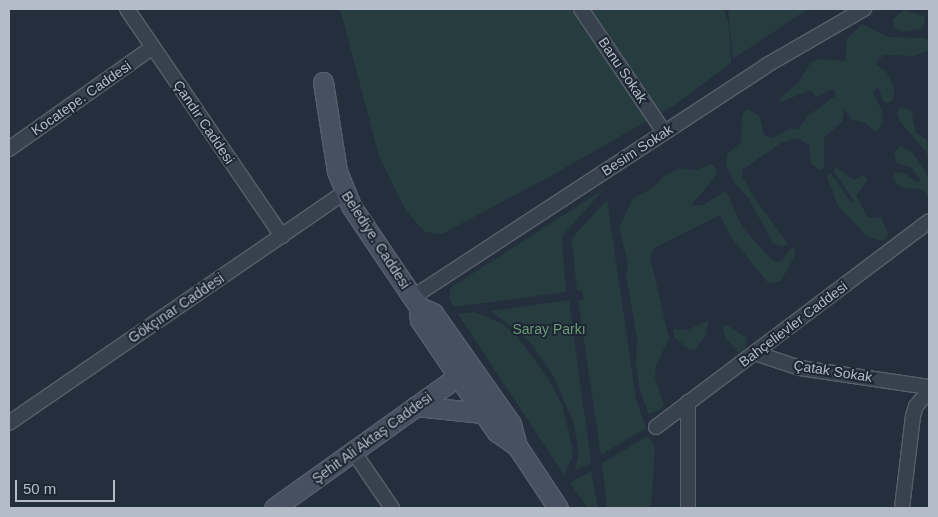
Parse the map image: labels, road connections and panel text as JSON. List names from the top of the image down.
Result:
{
  "streets": {
    "street": [
      "Banu Sokak",
      "Kocatepe. Caddesi",
      "Çandır Caddesi",
      "Besim Sokak",
      "Belediye. Caddesi",
      "Gökçınar Caddesi",
      "Bahçelievler Caddesi",
      "Çatak Sokak",
      "Şehit Ali Aktaş Caddesi"
    ]
  },
  "crossings": [
    ["Banu Sokak", "Besim Sokak"],
    ["Kocatepe. Caddesi", "Çandır Caddesi"],
    ["Çandır Caddesi", "Gökçınar Caddesi"],
    ["Besim Sokak", "Belediye. Caddesi"],
    ["Belediye. Caddesi", "Gökçınar Caddesi"],
    ["Belediye. Caddesi", "Şehit Ali Aktaş Caddesi"],
    ["Bahçelievler Caddesi", "Çatak Sokak"]
  ],
  "parks": ["Saray Parkı"],
  "scale_bar": "50 m"
}
